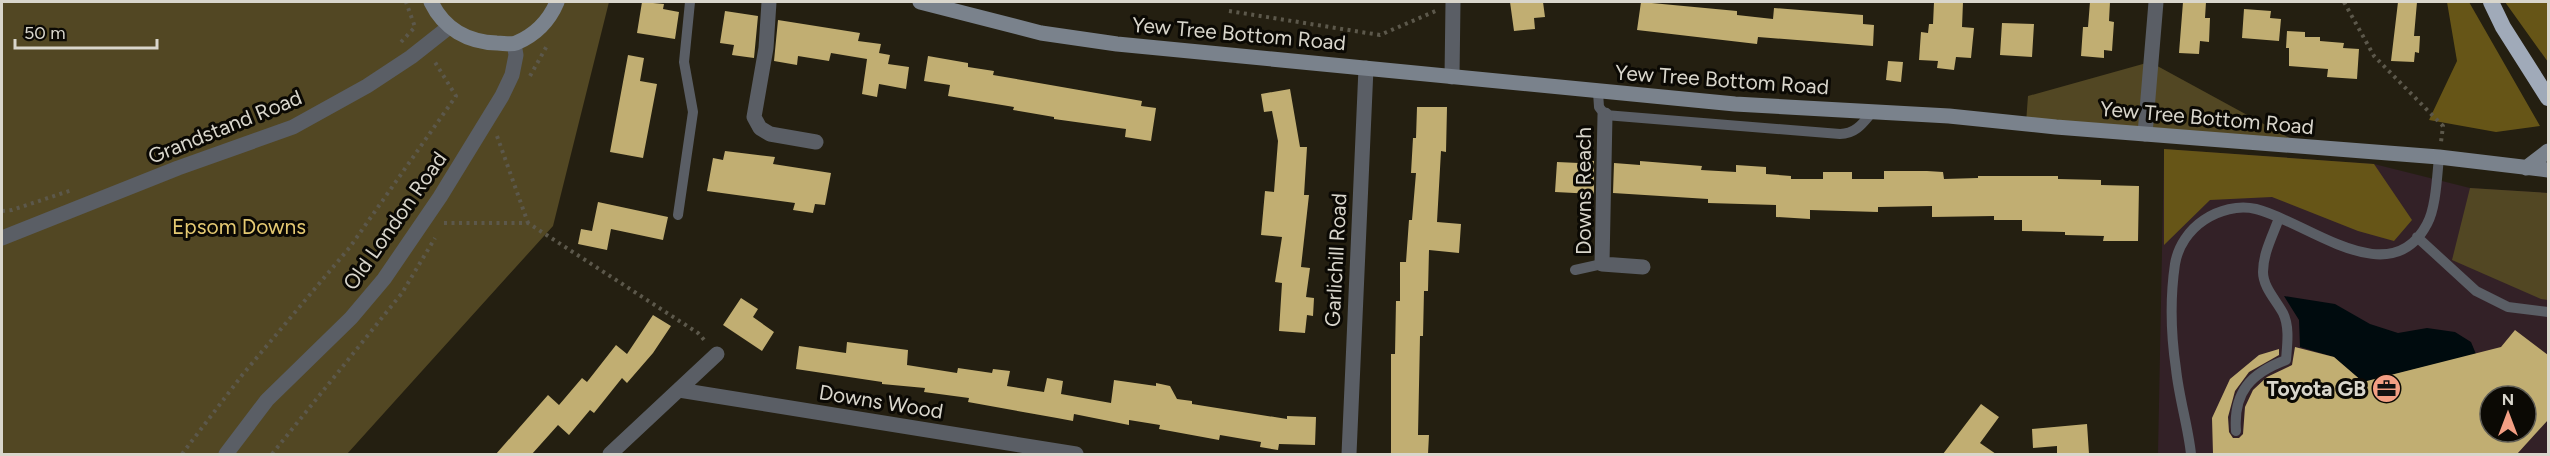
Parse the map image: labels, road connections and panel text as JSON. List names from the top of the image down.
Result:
{
  "streets": {
    "main road": ["Yew Tree Bottom Road"],
    "street": [
      "Grandstand Road",
      "Downs Reach",
      "Old London Road",
      "Garlichill Road",
      "Downs Wood"
    ]
  },
  "crossings": [
    ["Yew Tree Bottom Road", "Garlichill Road"]
  ],
  "parks": ["Epsom Downs"],
  "places": {
    "office": ["Toyota GB"]
  },
  "scale_bar": "50 m",
  "north": "top"
}
